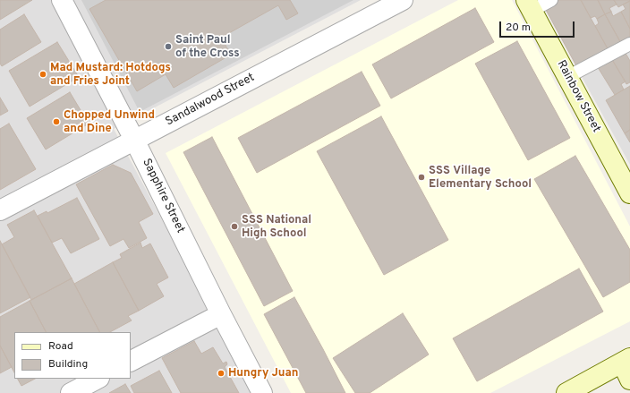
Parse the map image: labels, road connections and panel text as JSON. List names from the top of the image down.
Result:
{
  "streets": {
    "street": ["Rainbow Street", "Sandalwood Street", "Sapphire Street"]
  },
  "crossings": [
    ["Sandalwood Street", "Sapphire Street"]
  ],
  "places": [
    "Saint Paul of the Cross",
    "Mad Mustard: Hotdogs and Fries Joint",
    "Chopped Unwind and Dine",
    "SSS Village Elementary School",
    "SSS National High School",
    "Hungry Juan"
  ],
  "legend": ["Road", "Building"],
  "scale_bar": "20 m"
}
